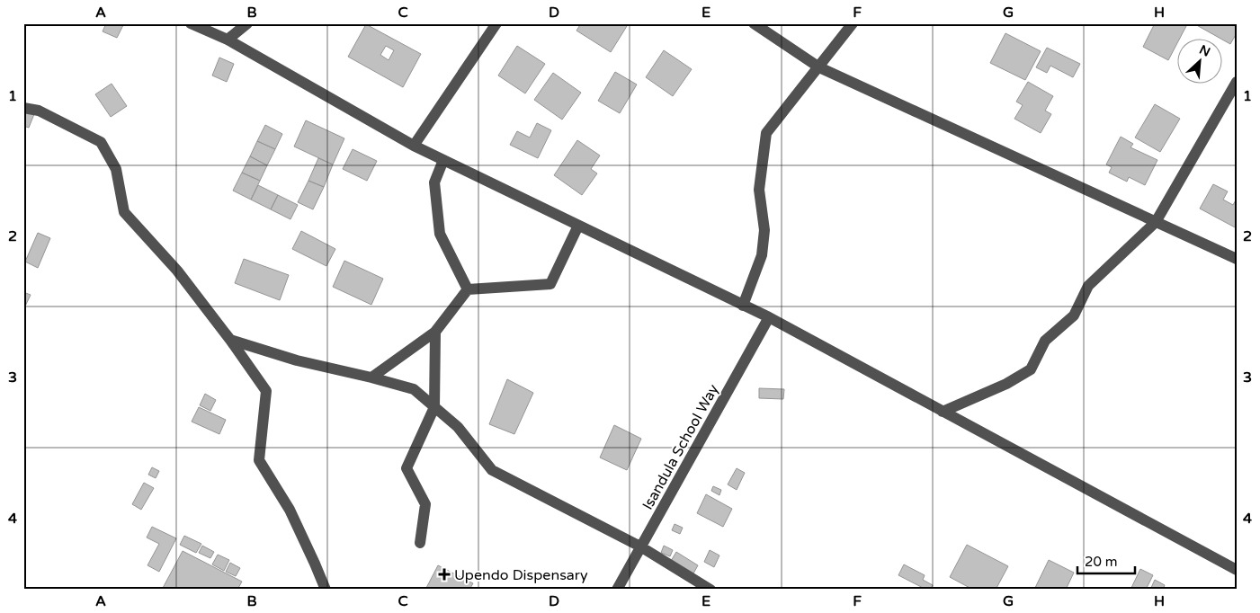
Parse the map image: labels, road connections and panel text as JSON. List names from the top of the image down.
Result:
{
  "streets": {
    "street": ["Isandula School Way"]
  },
  "places": {
    "health": ["Upendo Dispensary"]
  },
  "scale_bar": "20 m",
  "north": "top right",
  "grid": {
    "columns": [
      "A",
      "B",
      "C",
      "D",
      "E",
      "F",
      "G",
      "H"
    ],
    "rows": [
      "1",
      "2",
      "3",
      "4"
    ]
  }
}
